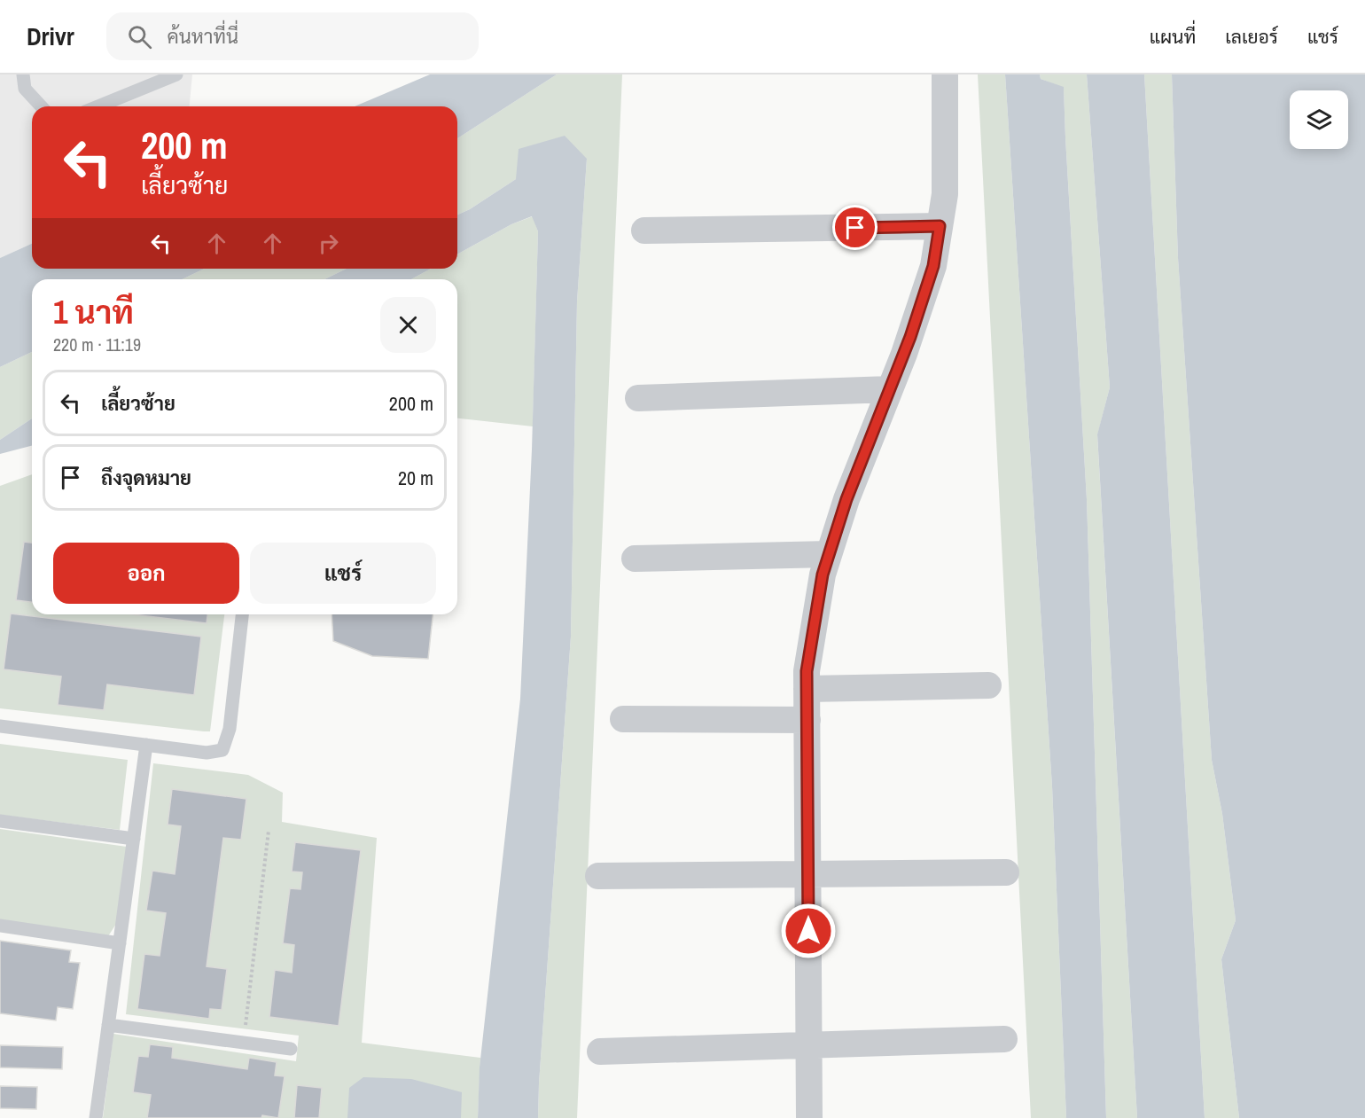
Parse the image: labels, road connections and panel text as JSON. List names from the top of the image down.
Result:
{
  "page": {
    "header": "Drivr",
    "search": "ค้นหาที่นี่",
    "nav": ["แผนที่", "เลเยอร์", "แชร์"],
    "turn": ["200 m", "เลี้ยวซ้าย"],
    "heading": ["1 นาที", "220 m · 11:19"],
    "list": [
      {
        "name": "เลี้ยวซ้าย",
        "value": "200 m"
      },
      {
        "name": "ถึงจุดหมาย",
        "value": "20 m"
      }
    ],
    "buttons": ["ออก", "แชร์"]
  }
}
